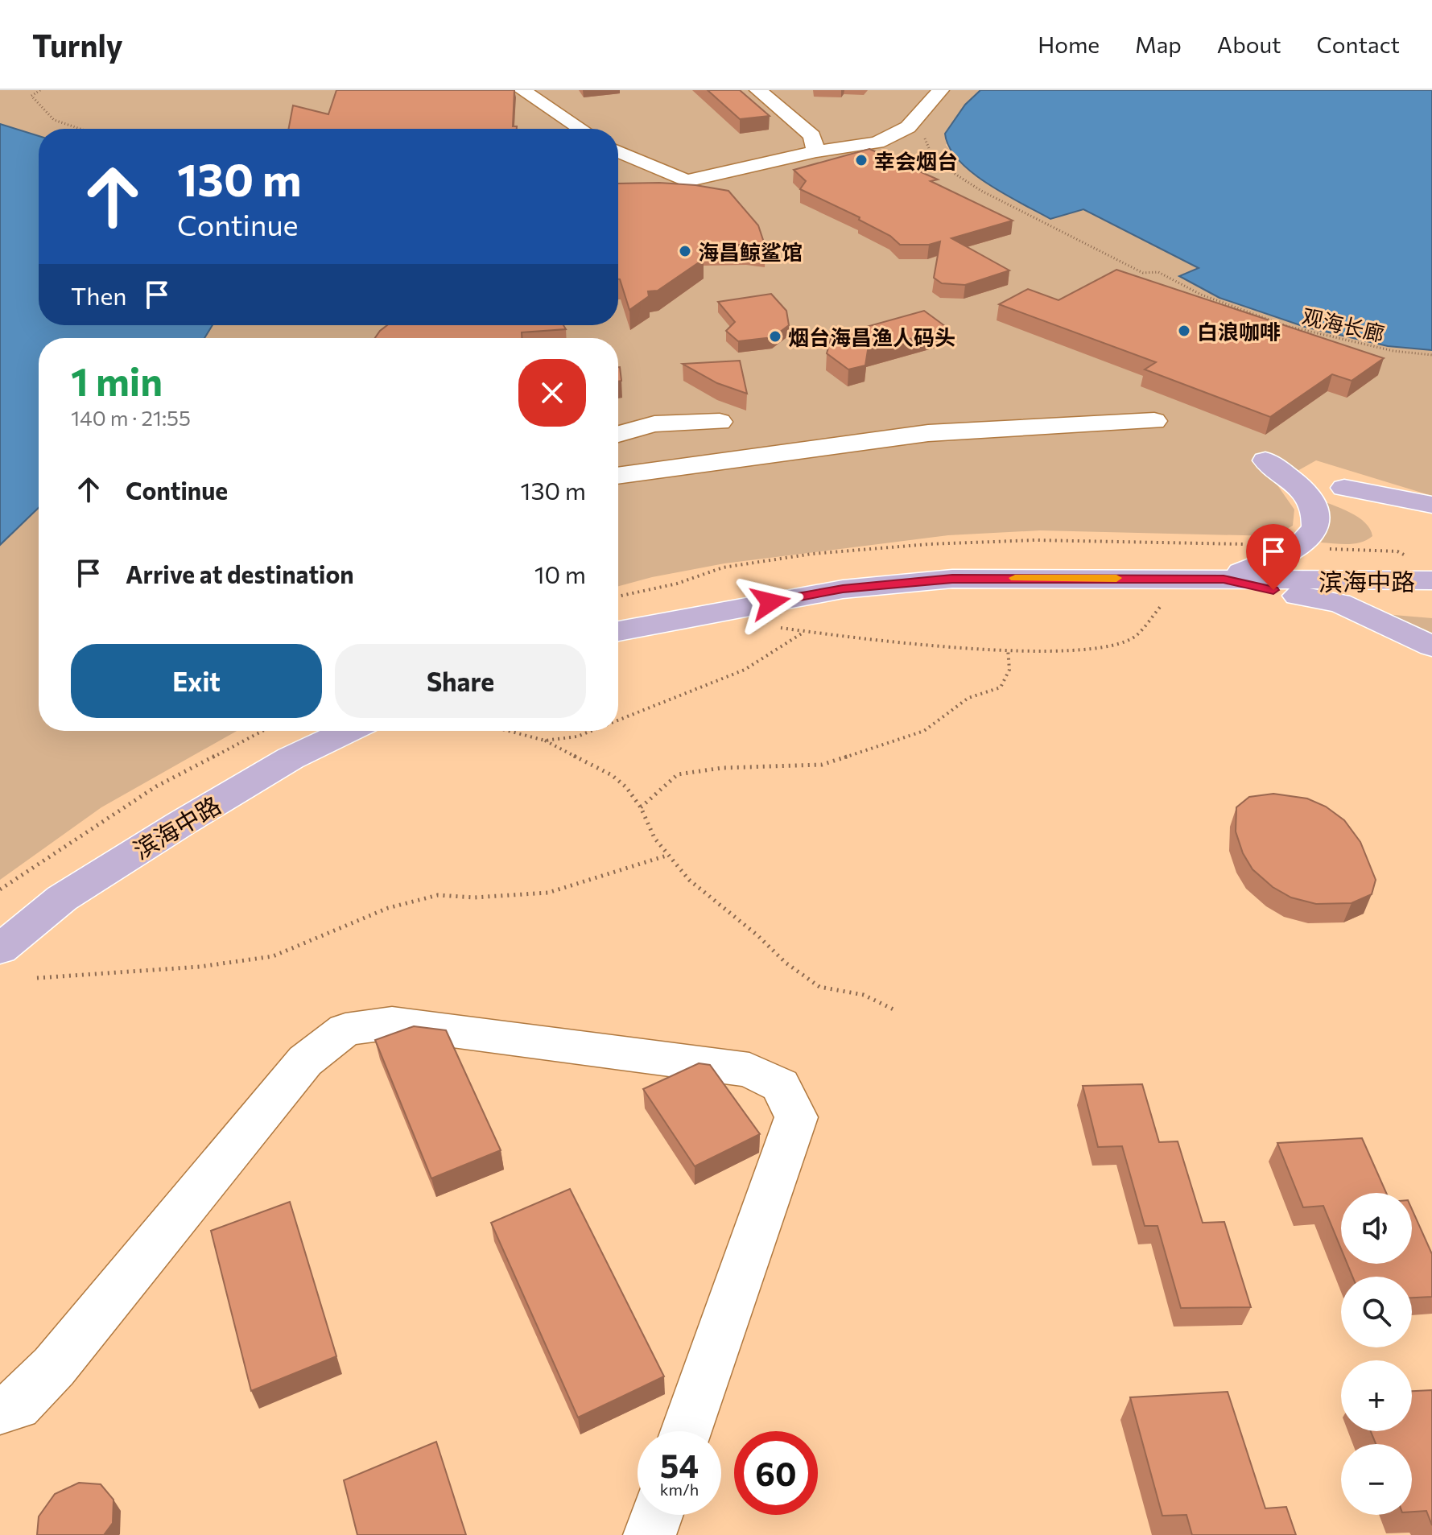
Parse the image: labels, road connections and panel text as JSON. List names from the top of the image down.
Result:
{
  "streets": {
    "main road": ["滨海中路"],
    "path": ["观海长廊"]
  },
  "places": [
    "幸会烟台",
    "海昌鲸鲨馆",
    "白浪咖啡",
    "烟台海昌渔人码头"
  ],
  "page": {
    "header": "Turnly",
    "nav": [
      "Home",
      "Map",
      "About",
      "Contact"
    ],
    "turn": ["130 m", "Continue"],
    "then": "Then",
    "heading": ["1 min", "140 m · 21:55"],
    "list": [
      {
        "name": "Continue",
        "value": "130 m"
      },
      {
        "name": "Arrive at destination",
        "value": "10 m"
      }
    ],
    "buttons": ["Exit", "Share"],
    "map_buttons": ["+", "−"],
    "speed": "54 km/h",
    "limit": "60"
  }
}
